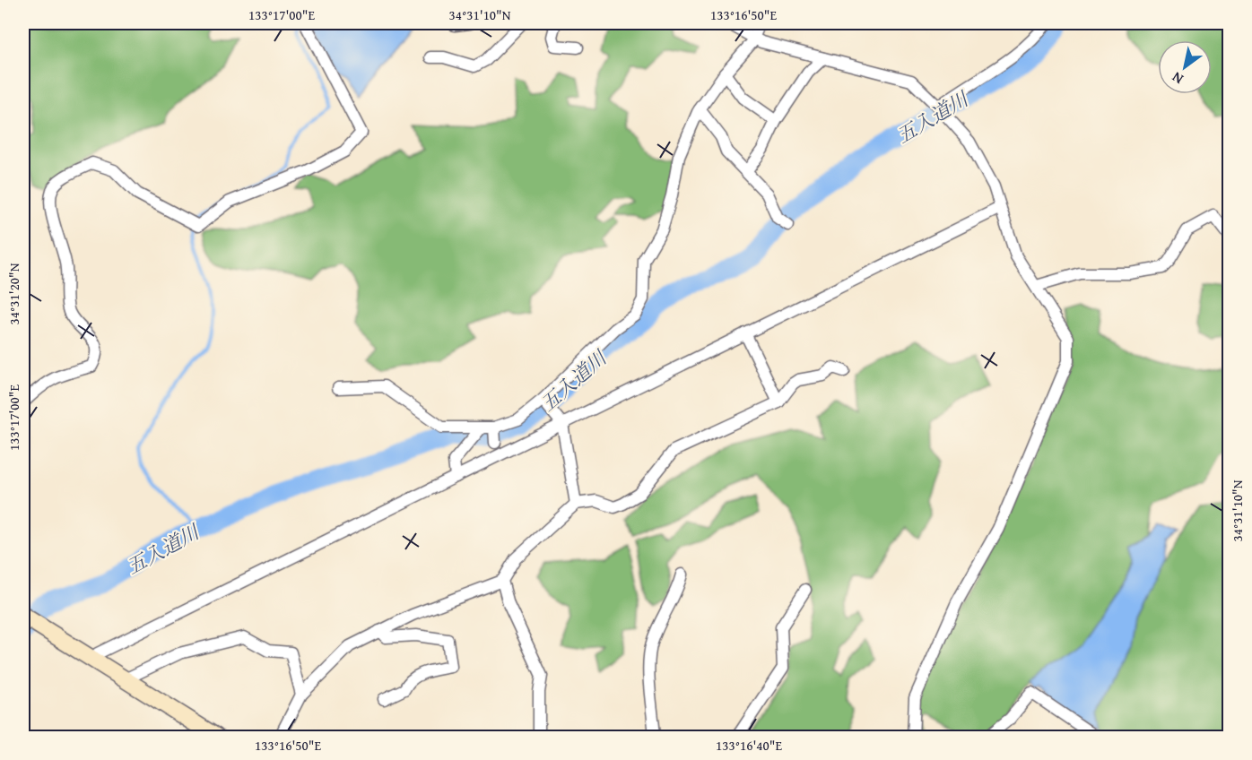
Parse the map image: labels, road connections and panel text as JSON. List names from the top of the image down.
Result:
{
  "water": ["五入道川"],
  "north": "bottom left",
  "coordinates": [
    "133°17'00\"E",
    "34°31'10\"N",
    "133°16'50\"E",
    "34°31'20\"N",
    "133°16'40\"E"
  ]
}
